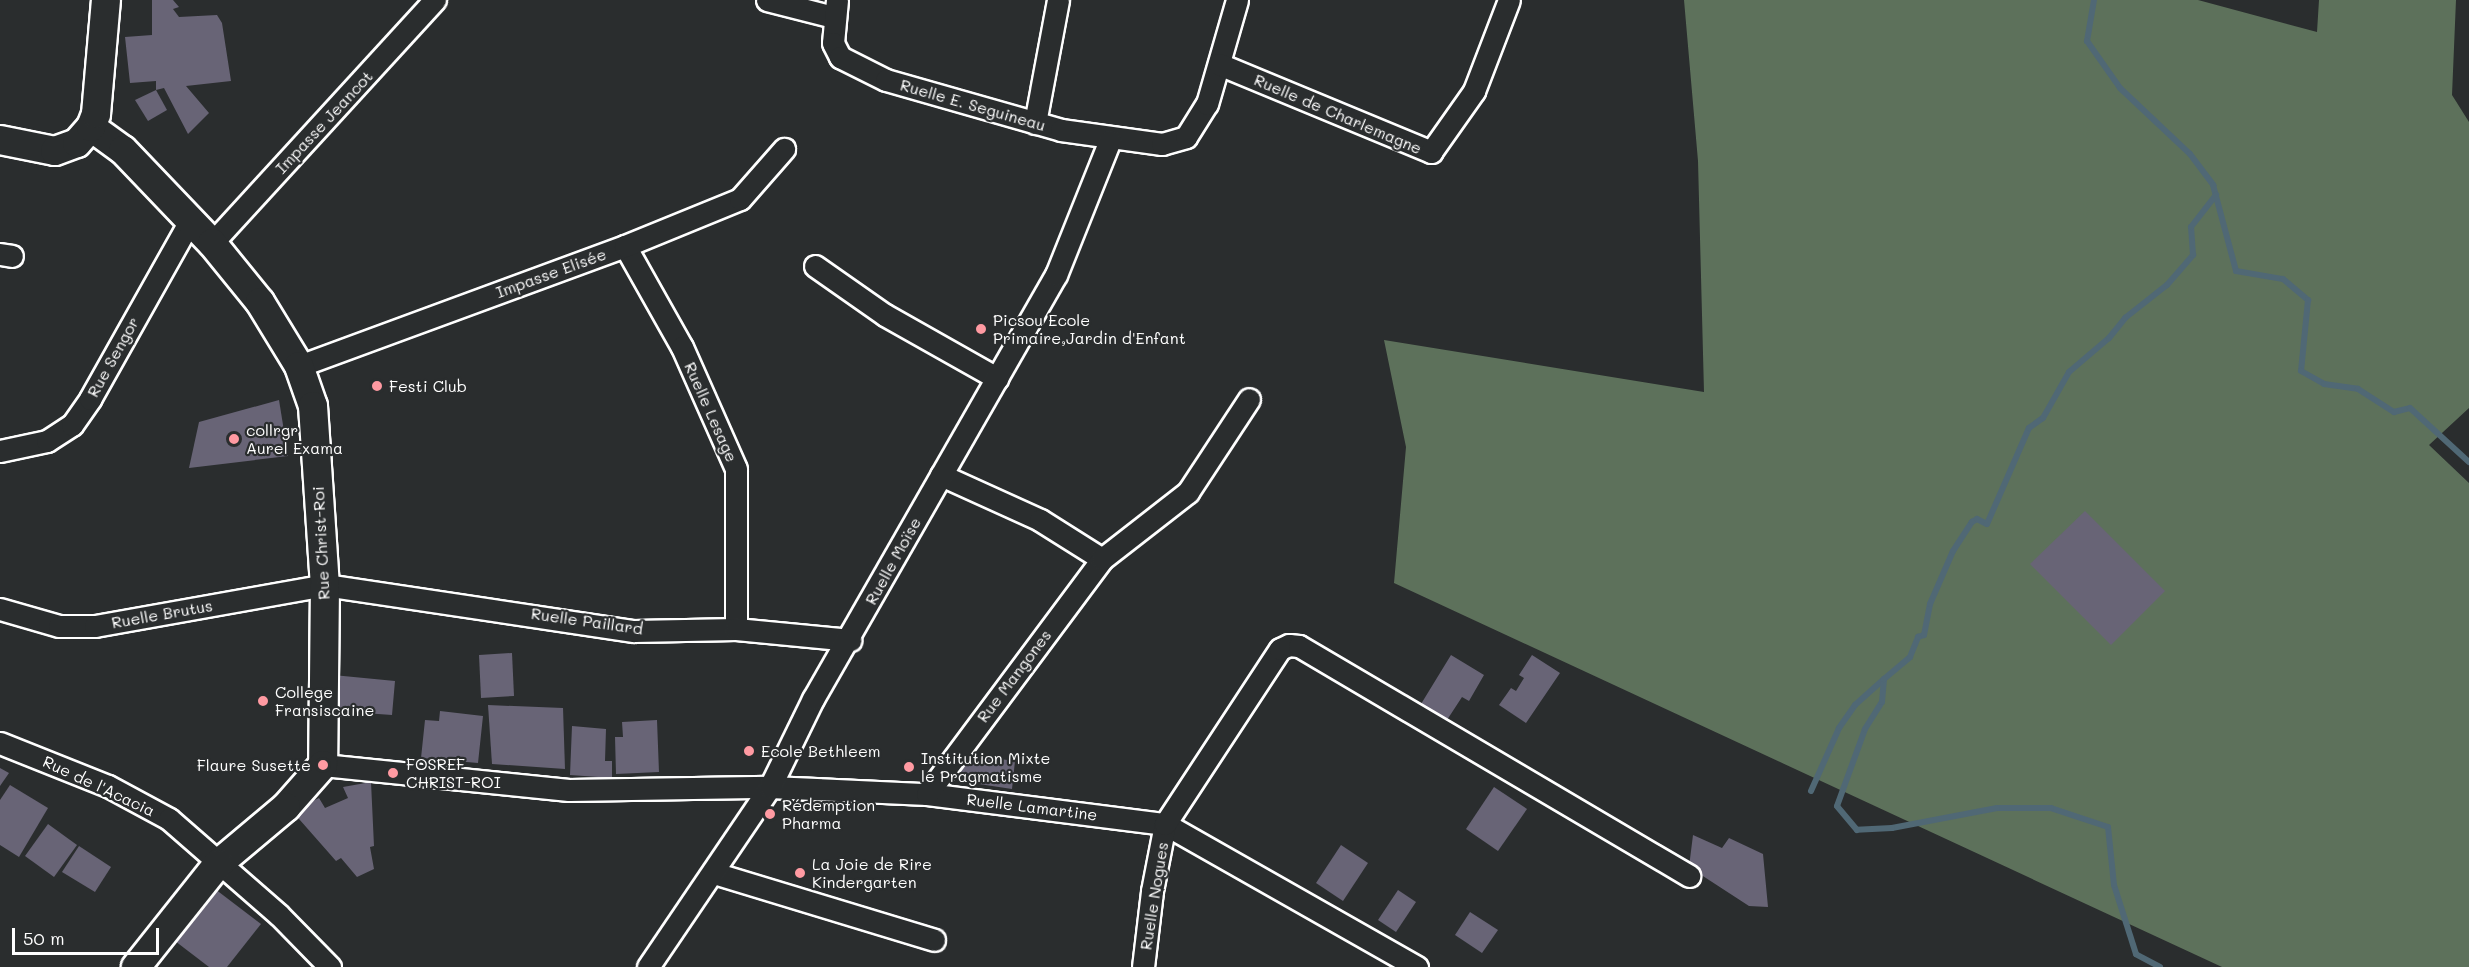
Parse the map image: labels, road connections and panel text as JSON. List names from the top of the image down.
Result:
{
  "streets": {
    "street": [
      "Ruelle E. Seguineau",
      "Ruelle de Charlemagne",
      "Impasse Jeancot",
      "Impasse Elisée",
      "Rue Sengor",
      "Ruelle Lesage",
      "Rue Christ-Roi",
      "Ruelle Moïse",
      "Ruelle Brutus",
      "Ruelle Paillard",
      "Rue Mangones",
      "Rue de l'Acacia",
      "Ruelle Lamartine",
      "Ruelle Nogues"
    ]
  },
  "crossings": [
    ["Ruelle E. Seguineau", "Ruelle de Charlemagne"],
    ["Ruelle E. Seguineau", "Ruelle Moïse"],
    ["Impasse Jeancot", "Rue Christ-Roi"],
    ["Impasse Elisée", "Ruelle Lesage"],
    ["Impasse Elisée", "Rue Christ-Roi"],
    ["Rue Sengor", "Rue Christ-Roi"],
    ["Ruelle Lesage", "Ruelle Paillard"],
    ["Rue Christ-Roi", "Ruelle Brutus"],
    ["Rue Christ-Roi", "Ruelle Paillard"],
    ["Rue Christ-Roi", "Ruelle Lamartine"],
    ["Ruelle Moïse", "Ruelle Paillard"],
    ["Ruelle Moïse", "Ruelle Lamartine"],
    ["Ruelle Brutus", "Ruelle Paillard"],
    ["Rue Mangones", "Ruelle Lamartine"],
    ["Ruelle Lamartine", "Ruelle Nogues"]
  ],
  "places": [
    "Picsou Ecole Primaire,Jardin d'Enfant",
    "Festi Club",
    "collrgr Aurel Exama",
    "College Fransiscaine",
    "Ecole Bethleem",
    "Flaure Susette",
    "Institution Mixte le Pragmatisme",
    "FOSREF CHRIST-ROI",
    "Rédemption Pharma",
    "La Joie de Rire Kindergarten"
  ],
  "scale_bar": "50 m"
}
